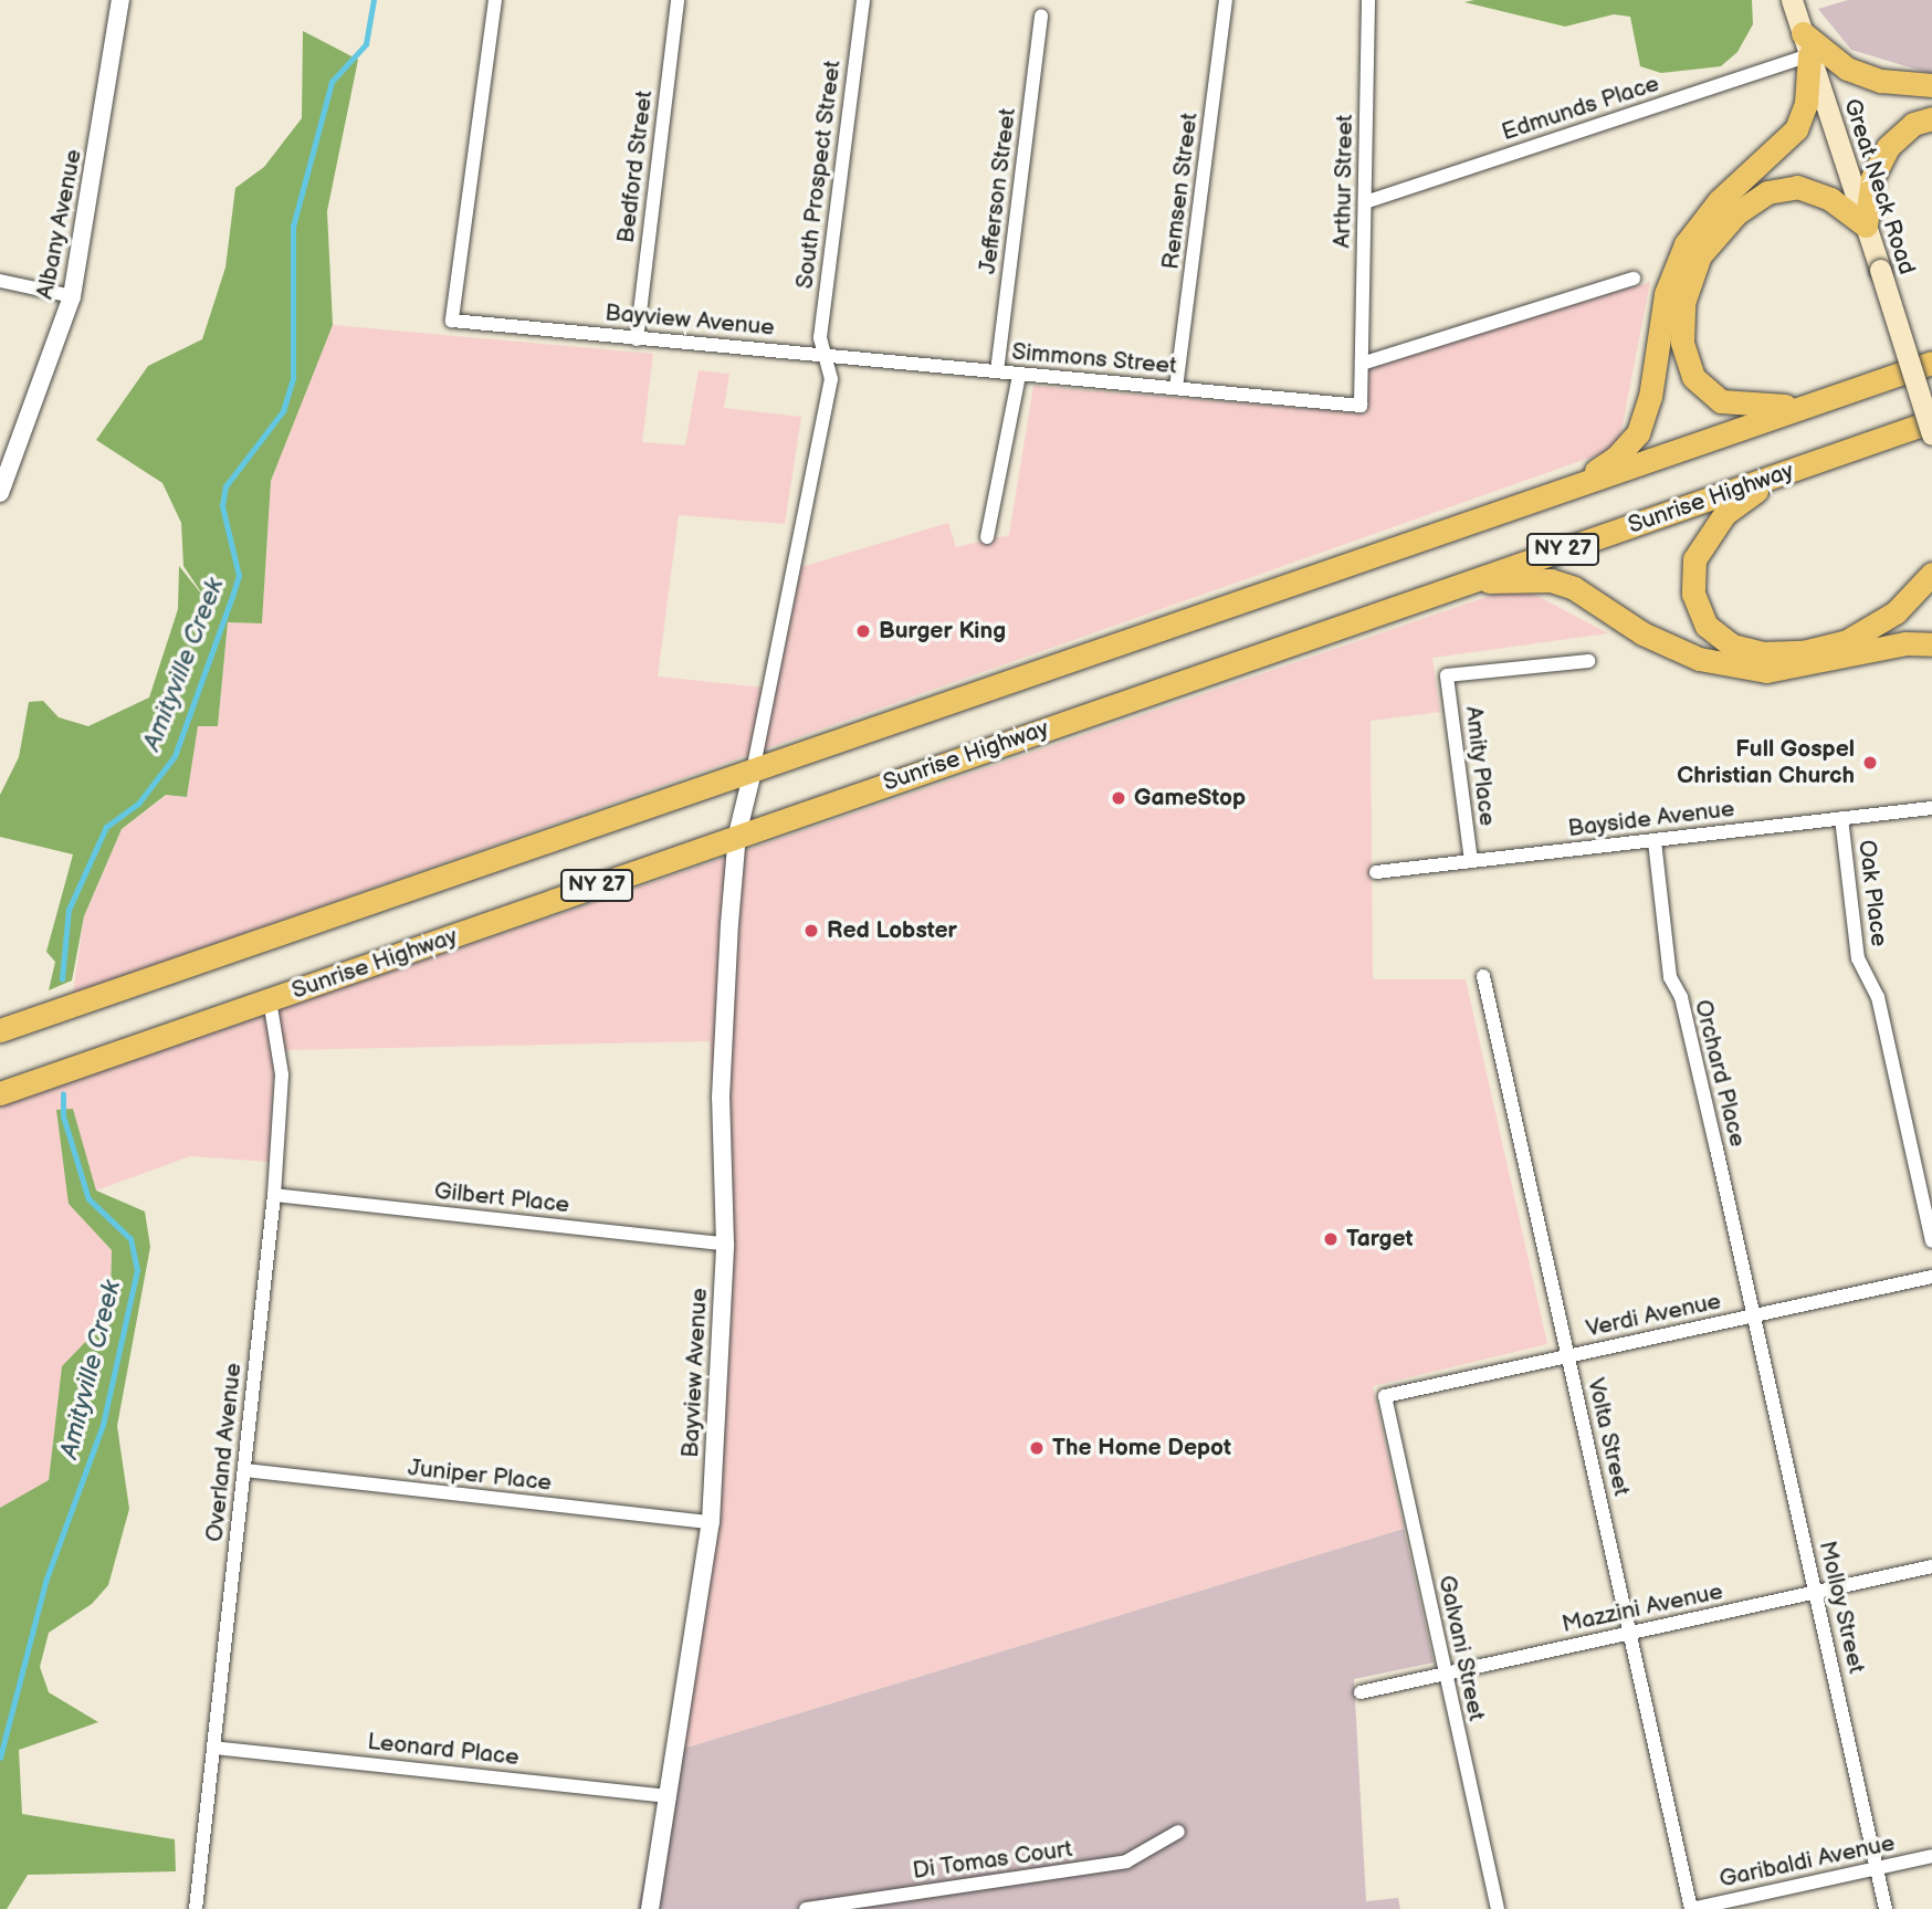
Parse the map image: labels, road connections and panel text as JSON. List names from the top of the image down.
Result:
{
  "streets": {
    "highway": ["Sunrise Highway", "NY 27"],
    "main road": ["Great Neck Road"],
    "street": [
      "Edmunds Place",
      "Bedford Street",
      "South Prospect Street",
      "Arthur Street",
      "Jefferson Street",
      "Remsen Street",
      "Albany Avenue",
      "Bayview Avenue",
      "Simmons Street",
      "Amity Place",
      "Bayside Avenue",
      "Oak Place",
      "Orchard Place",
      "Gilbert Place",
      "Verdi Avenue",
      "Volta Street",
      "Overland Avenue",
      "Juniper Place",
      "Molloy Street",
      "Mazzini Avenue",
      "Galvani Street",
      "Leonard Place",
      "Di Tomas Court",
      "Garibaldi Avenue"
    ]
  },
  "crossings": [
    ["Edmunds Place", "Arthur Street"],
    ["Edmunds Place", "Great Neck Road"],
    ["Bedford Street", "Bayview Avenue"],
    ["South Prospect Street", "Bayview Avenue"],
    ["South Prospect Street", "Simmons Street"],
    ["Arthur Street", "Simmons Street"],
    ["Jefferson Street", "Simmons Street"],
    ["Remsen Street", "Simmons Street"],
    ["Bayview Avenue", "Simmons Street"],
    ["Bayview Avenue", "Sunrise Highway"],
    ["Bayview Avenue", "NY 27"],
    ["Bayview Avenue", "Gilbert Place"],
    ["Bayview Avenue", "Juniper Place"],
    ["Bayview Avenue", "Leonard Place"],
    ["Sunrise Highway", "Overland Avenue"],
    ["Amity Place", "Bayside Avenue"],
    ["Bayside Avenue", "Oak Place"],
    ["Bayside Avenue", "Orchard Place"],
    ["Orchard Place", "Verdi Avenue"],
    ["Orchard Place", "Molloy Street"],
    ["Gilbert Place", "Overland Avenue"],
    ["Verdi Avenue", "Volta Street"],
    ["Verdi Avenue", "Molloy Street"],
    ["Verdi Avenue", "Galvani Street"],
    ["Volta Street", "Mazzini Avenue"],
    ["Volta Street", "Garibaldi Avenue"],
    ["Overland Avenue", "Juniper Place"],
    ["Overland Avenue", "Leonard Place"],
    ["Molloy Street", "Mazzini Avenue"],
    ["Molloy Street", "Garibaldi Avenue"],
    ["Mazzini Avenue", "Galvani Street"]
  ],
  "water": ["Amityville Creek"],
  "places": [
    "Burger King",
    "Full Gospel Christian Church",
    "GameStop",
    "Red Lobster",
    "Target",
    "The Home Depot"
  ]
}
